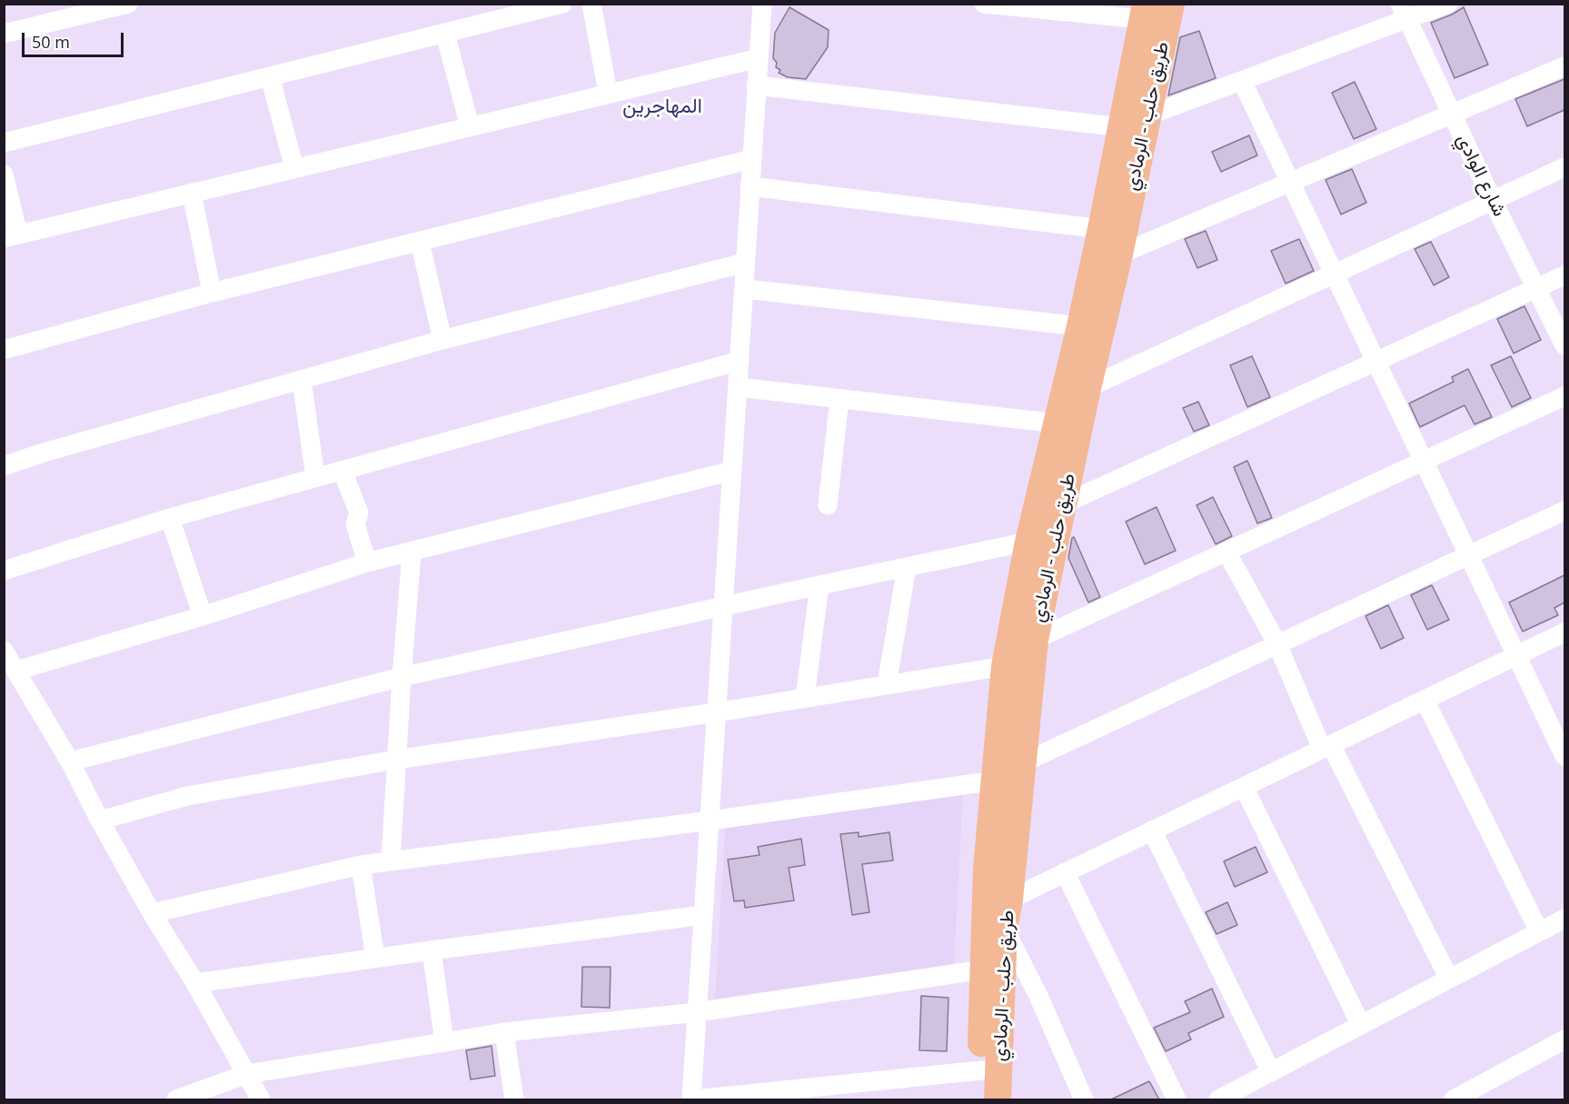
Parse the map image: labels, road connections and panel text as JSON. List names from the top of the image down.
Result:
{
  "streets": {
    "highway": ["طريق حلب - الرمادي"],
    "street": ["شارع الوادي"]
  },
  "districts": ["المهاجرين"],
  "scale_bar": "50 m"
}
